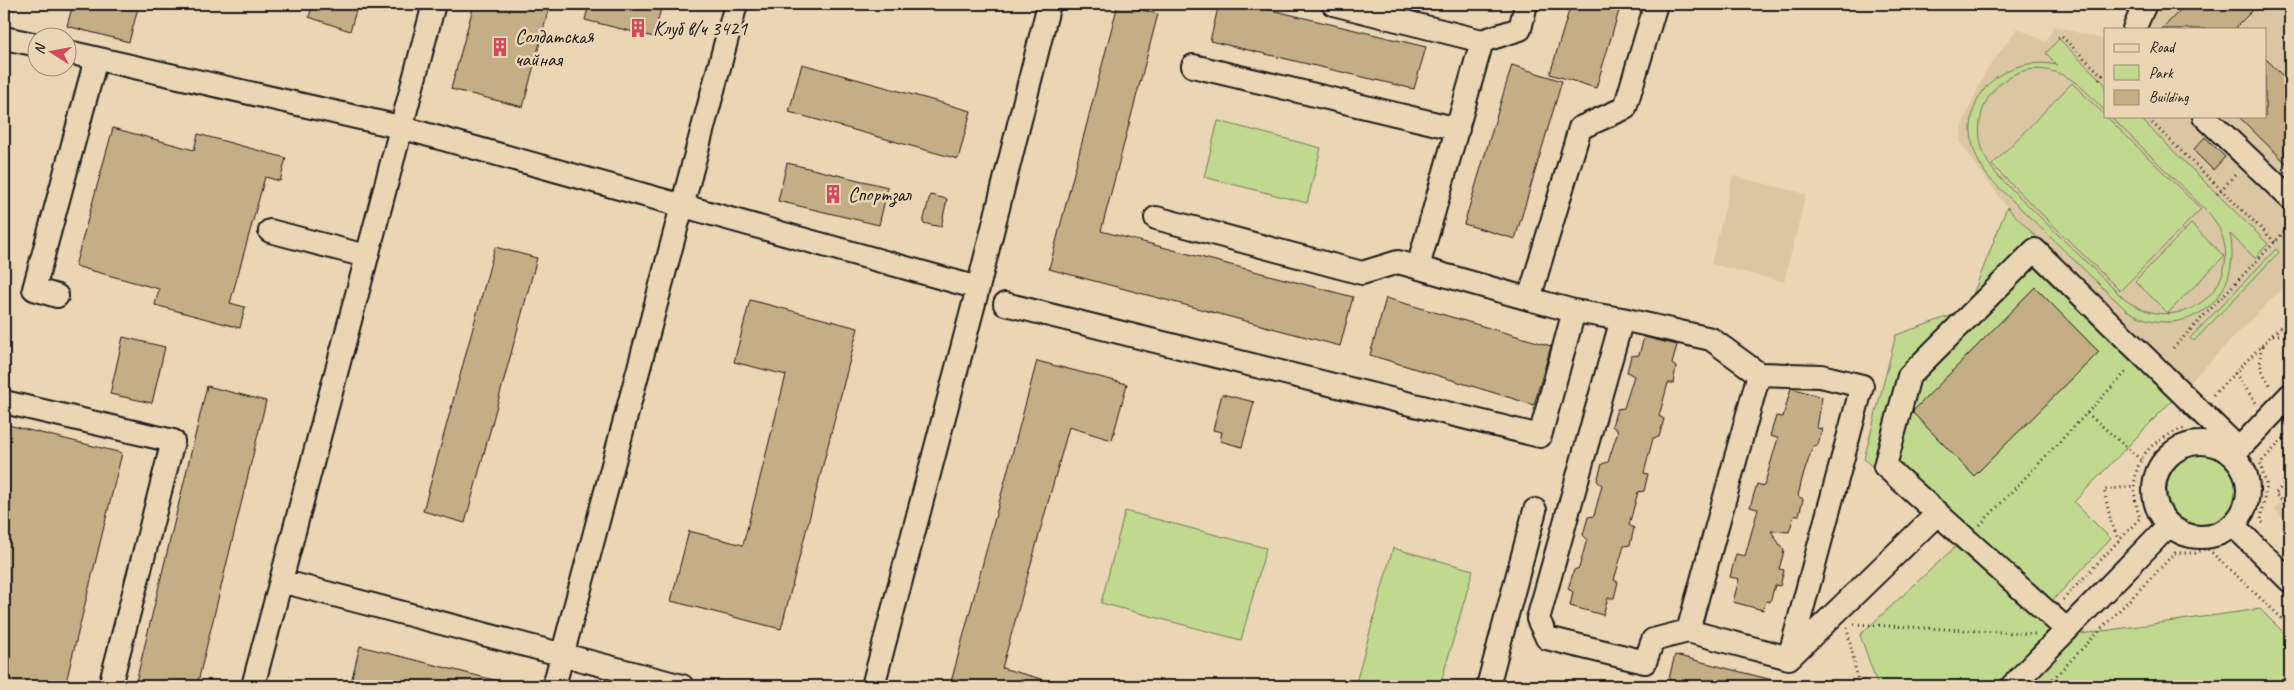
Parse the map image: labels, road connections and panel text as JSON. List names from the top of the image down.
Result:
{
  "places": {
    "building": ["Клуб в/ч 3421", "Солдатская чайная", "Спортзал"]
  },
  "legend": ["Road", "Park", "Building"],
  "north": "left"
}
